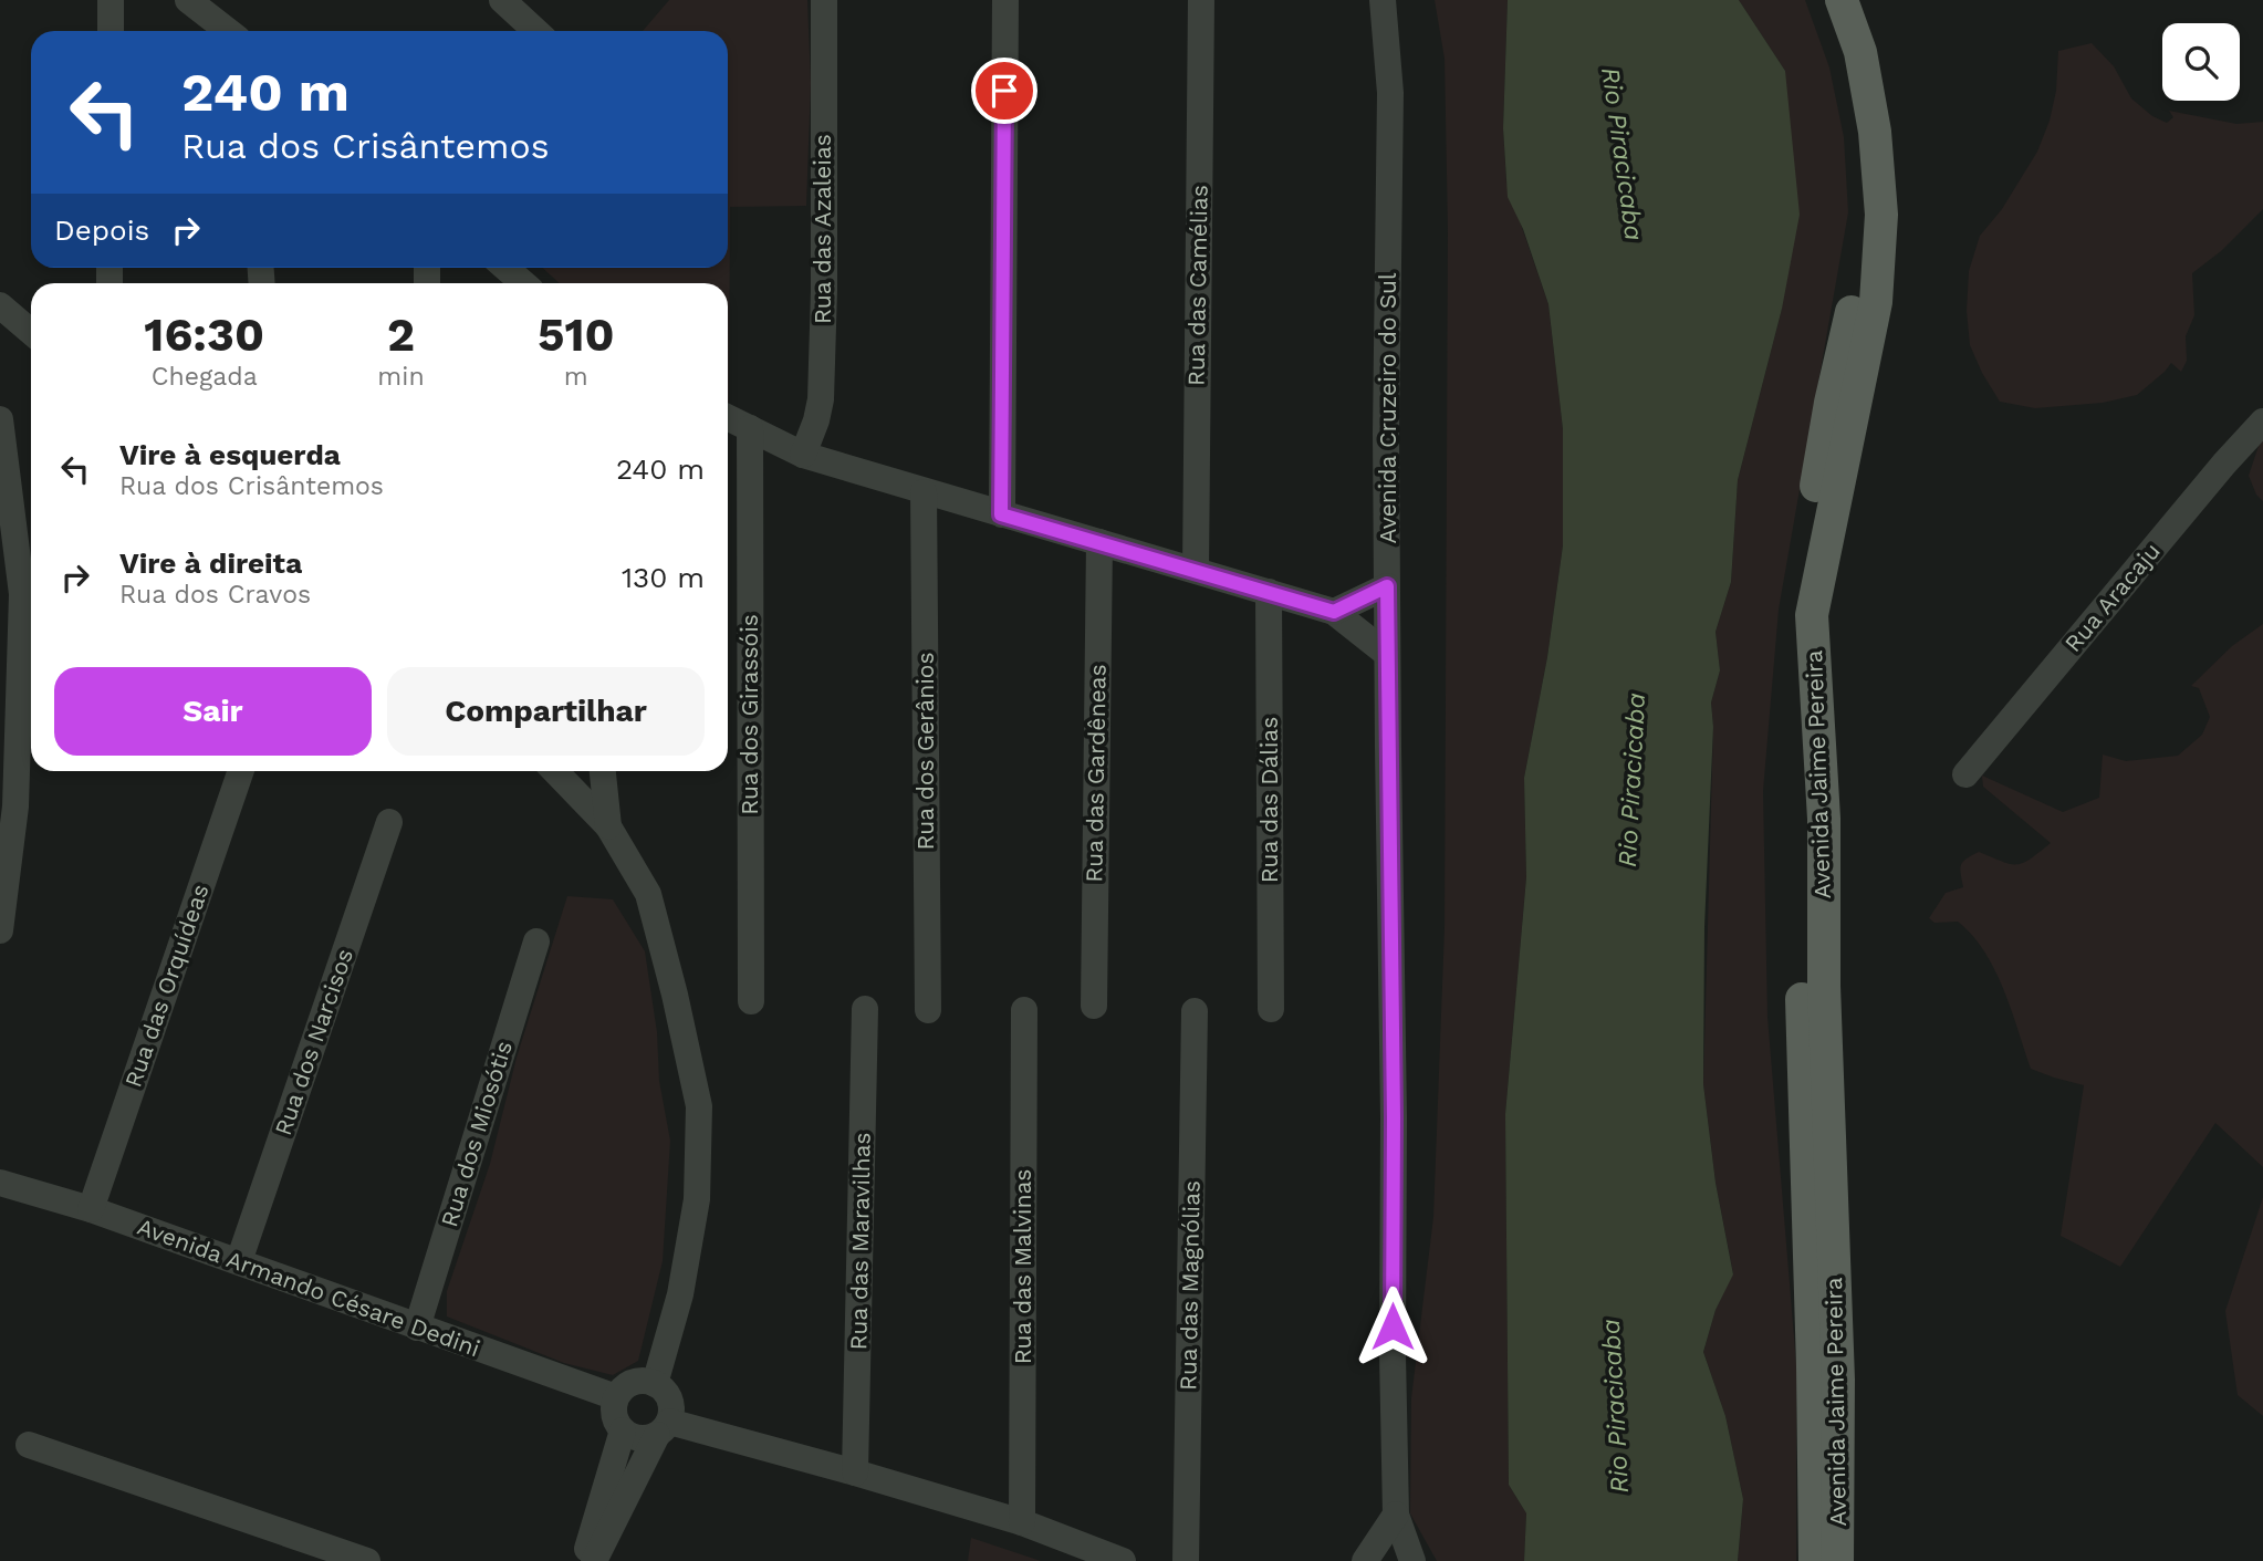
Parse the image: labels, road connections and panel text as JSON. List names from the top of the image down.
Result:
{
  "streets": {
    "main road": ["Avenida Jaime Pereira"],
    "street": [
      "Rua das Azaleias",
      "Rua das Camélias",
      "Avenida Cruzeiro do Sul",
      "Rua Aracaju",
      "Rua dos Girassóis",
      "Rua dos Gerânios",
      "Rua das Gardêneas",
      "Rua das Dálias",
      "Rua das Orquídeas",
      "Rua dos Narcisos",
      "Rua dos Miosótis",
      "Rua das Maravilhas",
      "Rua das Malvinas",
      "Rua das Magnólias",
      "Avenida Armando Césare Dedini"
    ]
  },
  "crossings": [
    ["Rua das Orquídeas", "Avenida Armando Césare Dedini"],
    ["Rua dos Narcisos", "Avenida Armando Césare Dedini"],
    ["Rua dos Miosótis", "Avenida Armando Césare Dedini"]
  ],
  "water": ["Rio Piracicaba"],
  "page": {
    "turn": ["240 m", "Rua dos Crisântemos"],
    "then": "Depois",
    "eta": [
      "16:30",
      "Chegada",
      "2",
      "min",
      "510",
      "m"
    ],
    "list": [
      {
        "name": "Vire à esquerda",
        "note": "Rua dos Crisântemos",
        "value": "240 m"
      },
      {
        "name": "Vire à direita",
        "note": "Rua dos Cravos",
        "value": "130 m"
      }
    ],
    "buttons": ["Sair", "Compartilhar"]
  }
}
